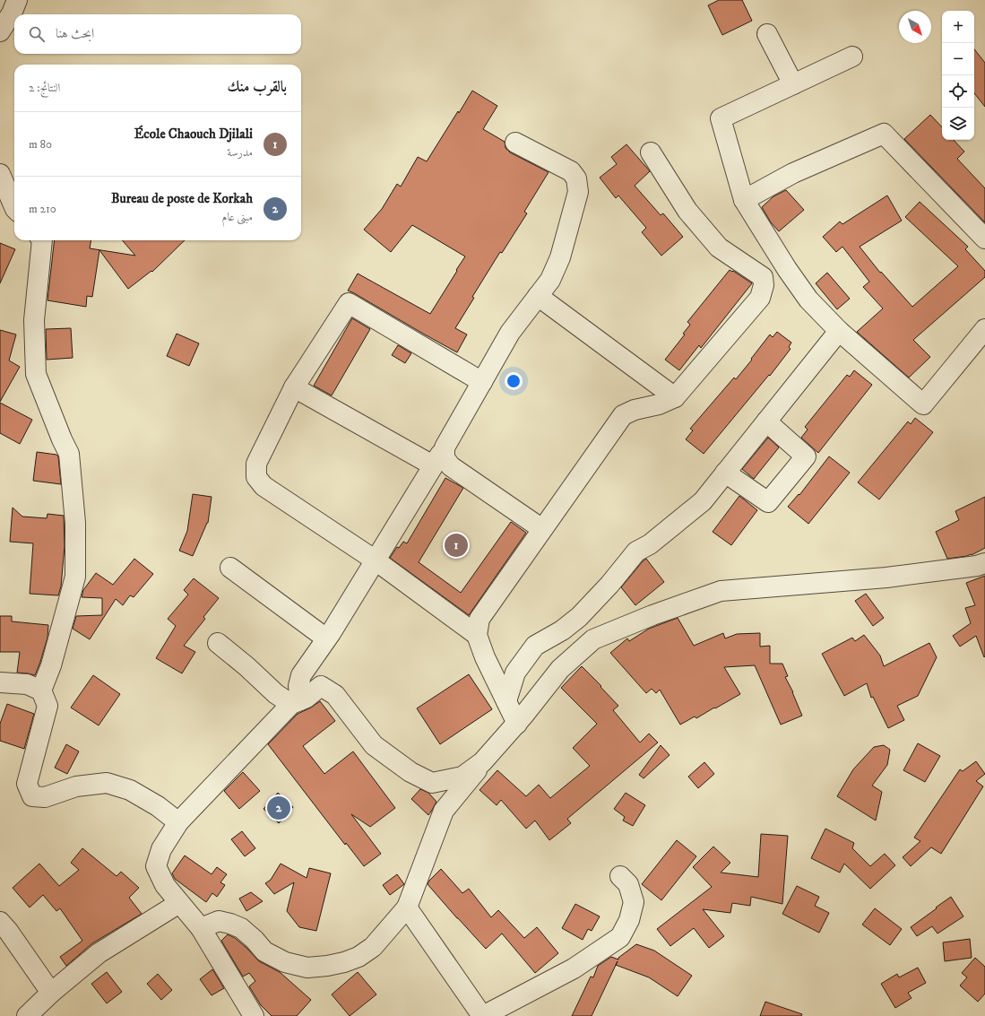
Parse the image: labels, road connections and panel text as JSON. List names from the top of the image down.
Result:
{
  "north": "bottom right",
  "page": {
    "map_buttons": ["+", "−"],
    "search": "ابحث هنا",
    "heading": ["بالقرب منك", "النتائج: 2"],
    "list": [
      {
        "mark": "1",
        "name": "École Chaouch Djilali",
        "note": "مدرسة",
        "value": "80 m"
      },
      {
        "mark": "2",
        "name": "Bureau de poste de Korkah",
        "note": "مبنى عام",
        "value": "210 m"
      }
    ],
    "pins": ["1", "2"]
  }
}
